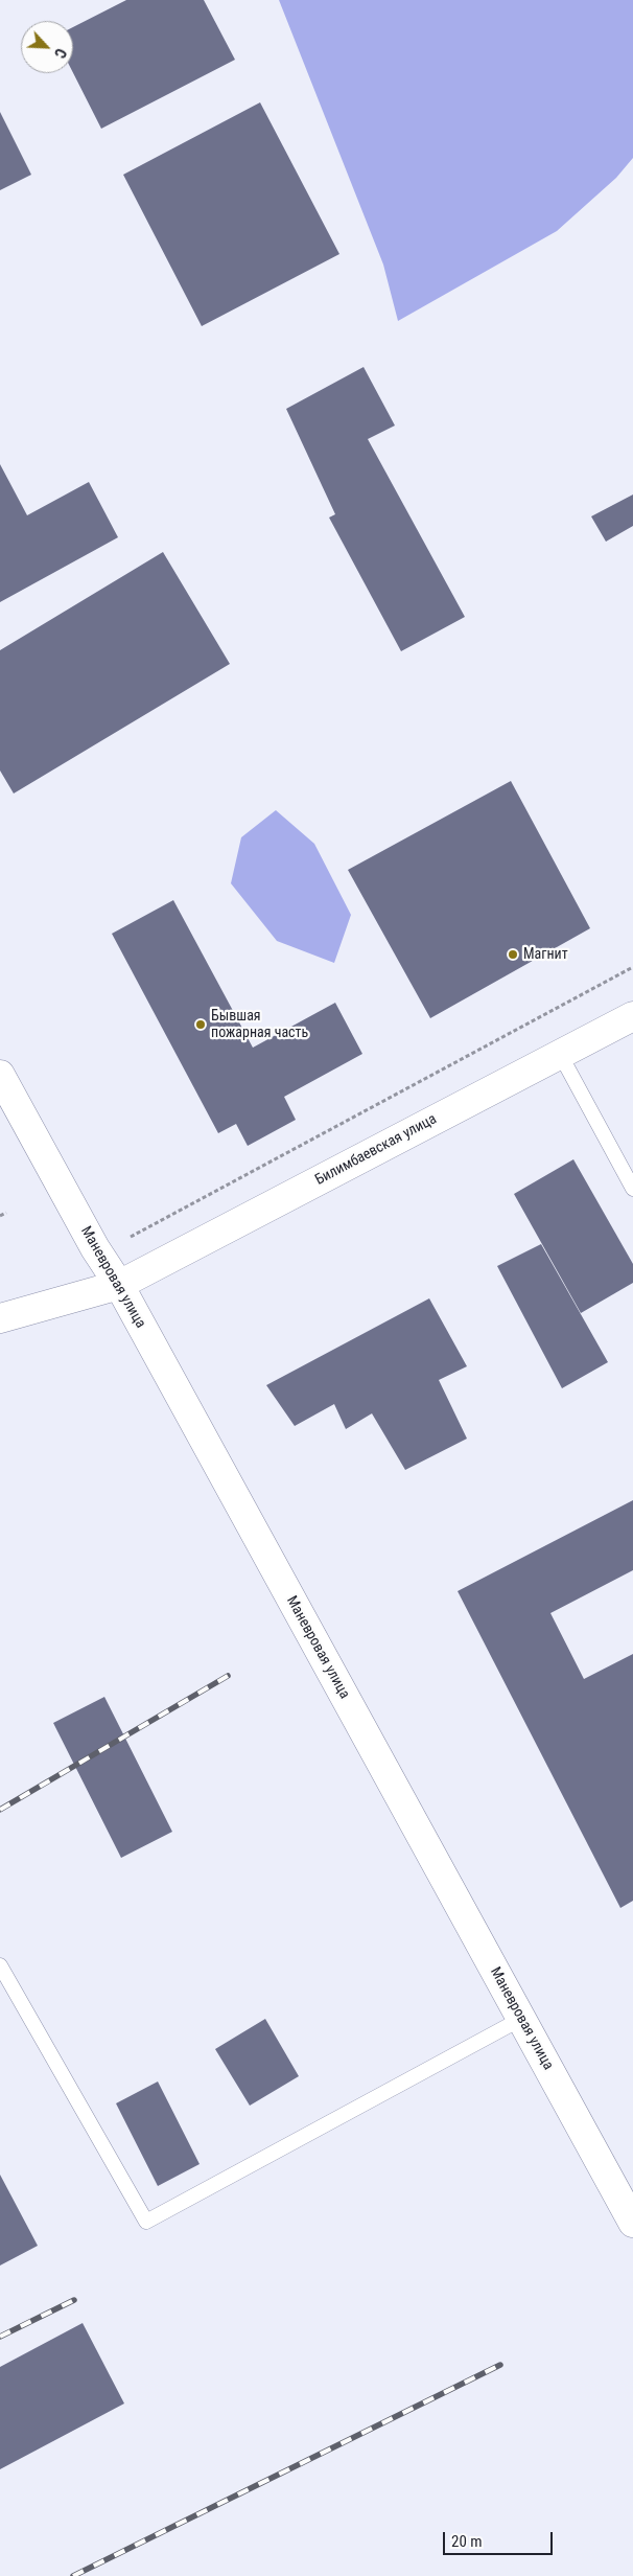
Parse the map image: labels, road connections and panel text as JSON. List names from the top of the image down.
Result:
{
  "streets": {
    "main road": ["Билимбаевская улица", "Маневровая улица"]
  },
  "crossings": [
    ["Билимбаевская улица", "Маневровая улица"]
  ],
  "places": ["Магнит", "Бывшая пожарная часть"],
  "scale_bar": "20 m",
  "north": "bottom right"
}
